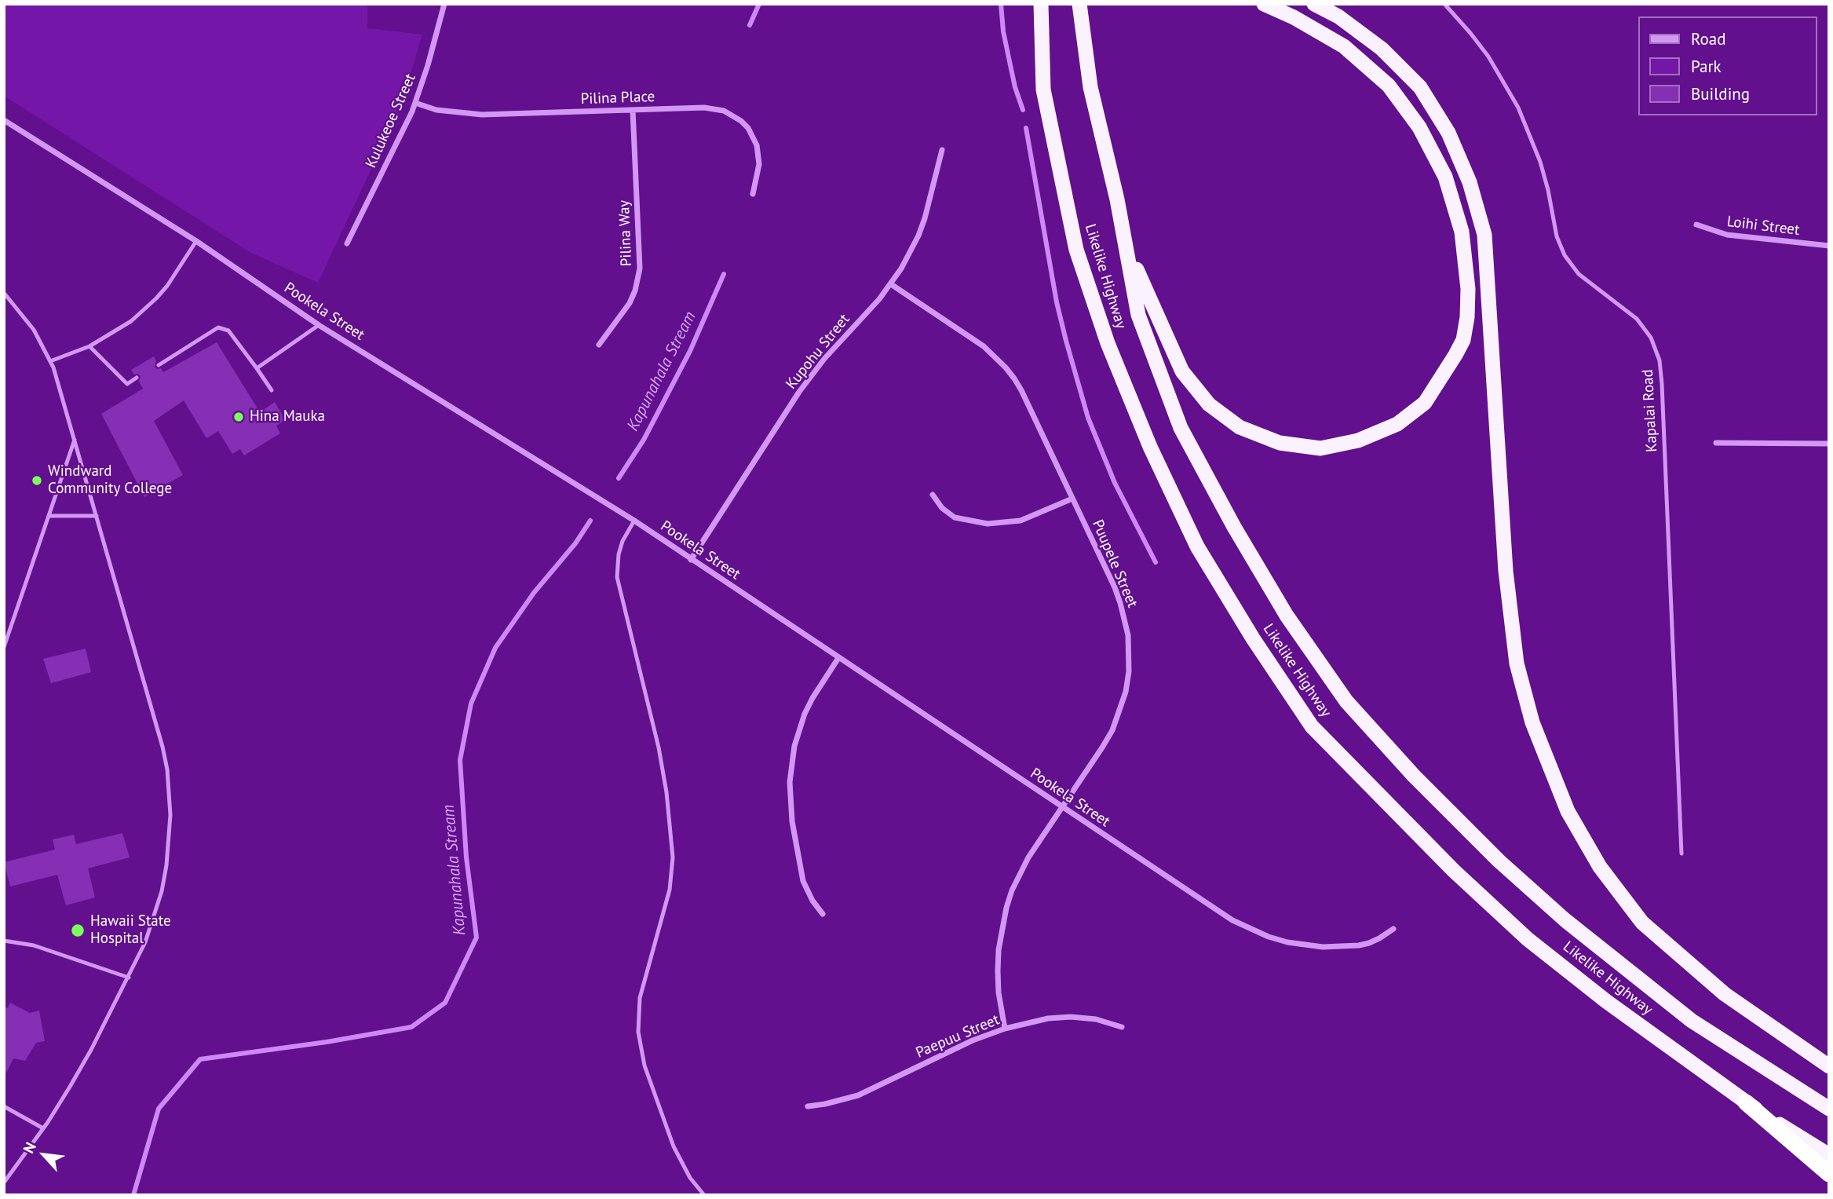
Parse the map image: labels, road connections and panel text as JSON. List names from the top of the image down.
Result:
{
  "streets": {
    "highway": ["Likelike Highway"],
    "street": [
      "Pilina Place",
      "Kulukeoe Street",
      "Loihi Street",
      "Pilina Way",
      "Pookela Street",
      "Kupohu Street",
      "Puupele Street",
      "Paepuu Street"
    ],
    "lane": ["Kapalai Road"]
  },
  "crossings": [
    ["Pilina Place", "Kulukeoe Street"],
    ["Pilina Place", "Pilina Way"],
    ["Pookela Street", "Kupohu Street"],
    ["Pookela Street", "Puupele Street"],
    ["Kupohu Street", "Puupele Street"],
    ["Puupele Street", "Paepuu Street"]
  ],
  "water": ["Kapunahala Stream"],
  "places": ["Hina Mauka", "Windward Community College", "Hawaii State Hospital"],
  "legend": ["Road", "Park", "Building"],
  "north": "top left"
}
